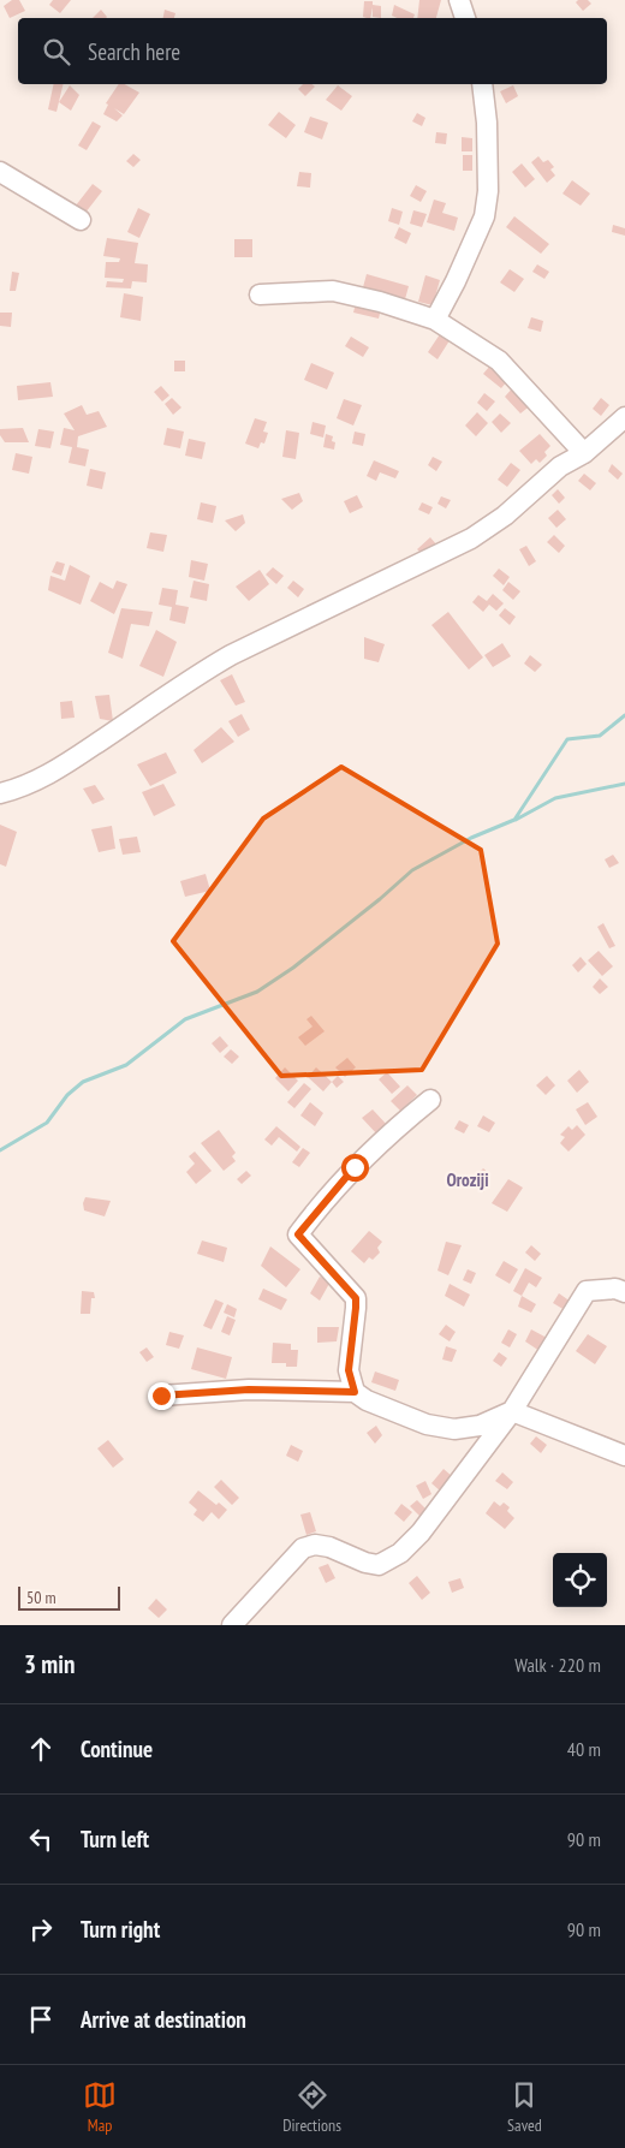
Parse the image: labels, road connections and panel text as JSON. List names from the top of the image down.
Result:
{
  "districts": ["Oroziji"],
  "scale_bar": "50 m",
  "page": {
    "search": "Search here",
    "scale": "50 m",
    "heading": ["3 min", "Walk · 220 m"],
    "list": [
      ["Continue", "40 m"],
      ["Turn left", "90 m"],
      ["Turn right", "90 m"],
      "Arrive at destination"
    ],
    "nav": ["Map", "Directions", "Saved"]
  }
}
